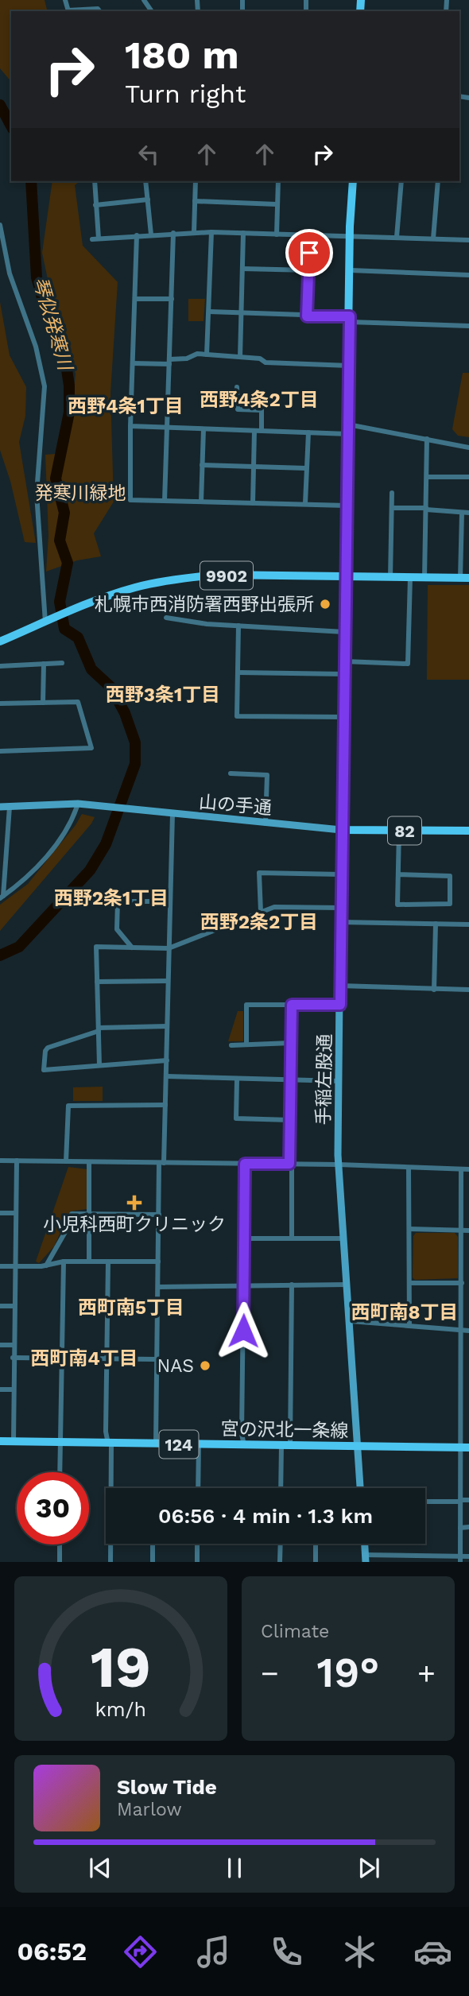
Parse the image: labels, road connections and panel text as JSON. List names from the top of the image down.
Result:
{
  "streets": {
    "main road": [
      "9902",
      "山の手通",
      "82",
      "手稲左股通",
      "宮の沢北一条線",
      "124"
    ]
  },
  "crossings": [
    ["9902", "手稲左股通"],
    ["山の手通", "手稲左股通"],
    ["手稲左股通", "宮の沢北一条線"]
  ],
  "districts": [
    "西野4条2丁目",
    "西野4条1丁目",
    "西野3条1丁目",
    "西野2条1丁目",
    "西野2条2丁目",
    "西町南5丁目",
    "西町南8丁目",
    "西町南4丁目"
  ],
  "water": ["琴似発寒川"],
  "parks": ["発寒川緑地"],
  "places": {
    "other": ["札幌市西消防署西野出張所", "NAS"],
    "health": ["小児科西町クリニック"]
  },
  "page": {
    "turn": ["180 m", "Turn right"],
    "limit": "30",
    "trip": "06:56 · 4 min · 1.3 km",
    "tile": "Climate",
    "heat": ["−", "19°", "+"],
    "song": ["Slow Tide", "Marlow"],
    "tabs": "06:52",
    "gauge": ["19", "km/h"]
  }
}
